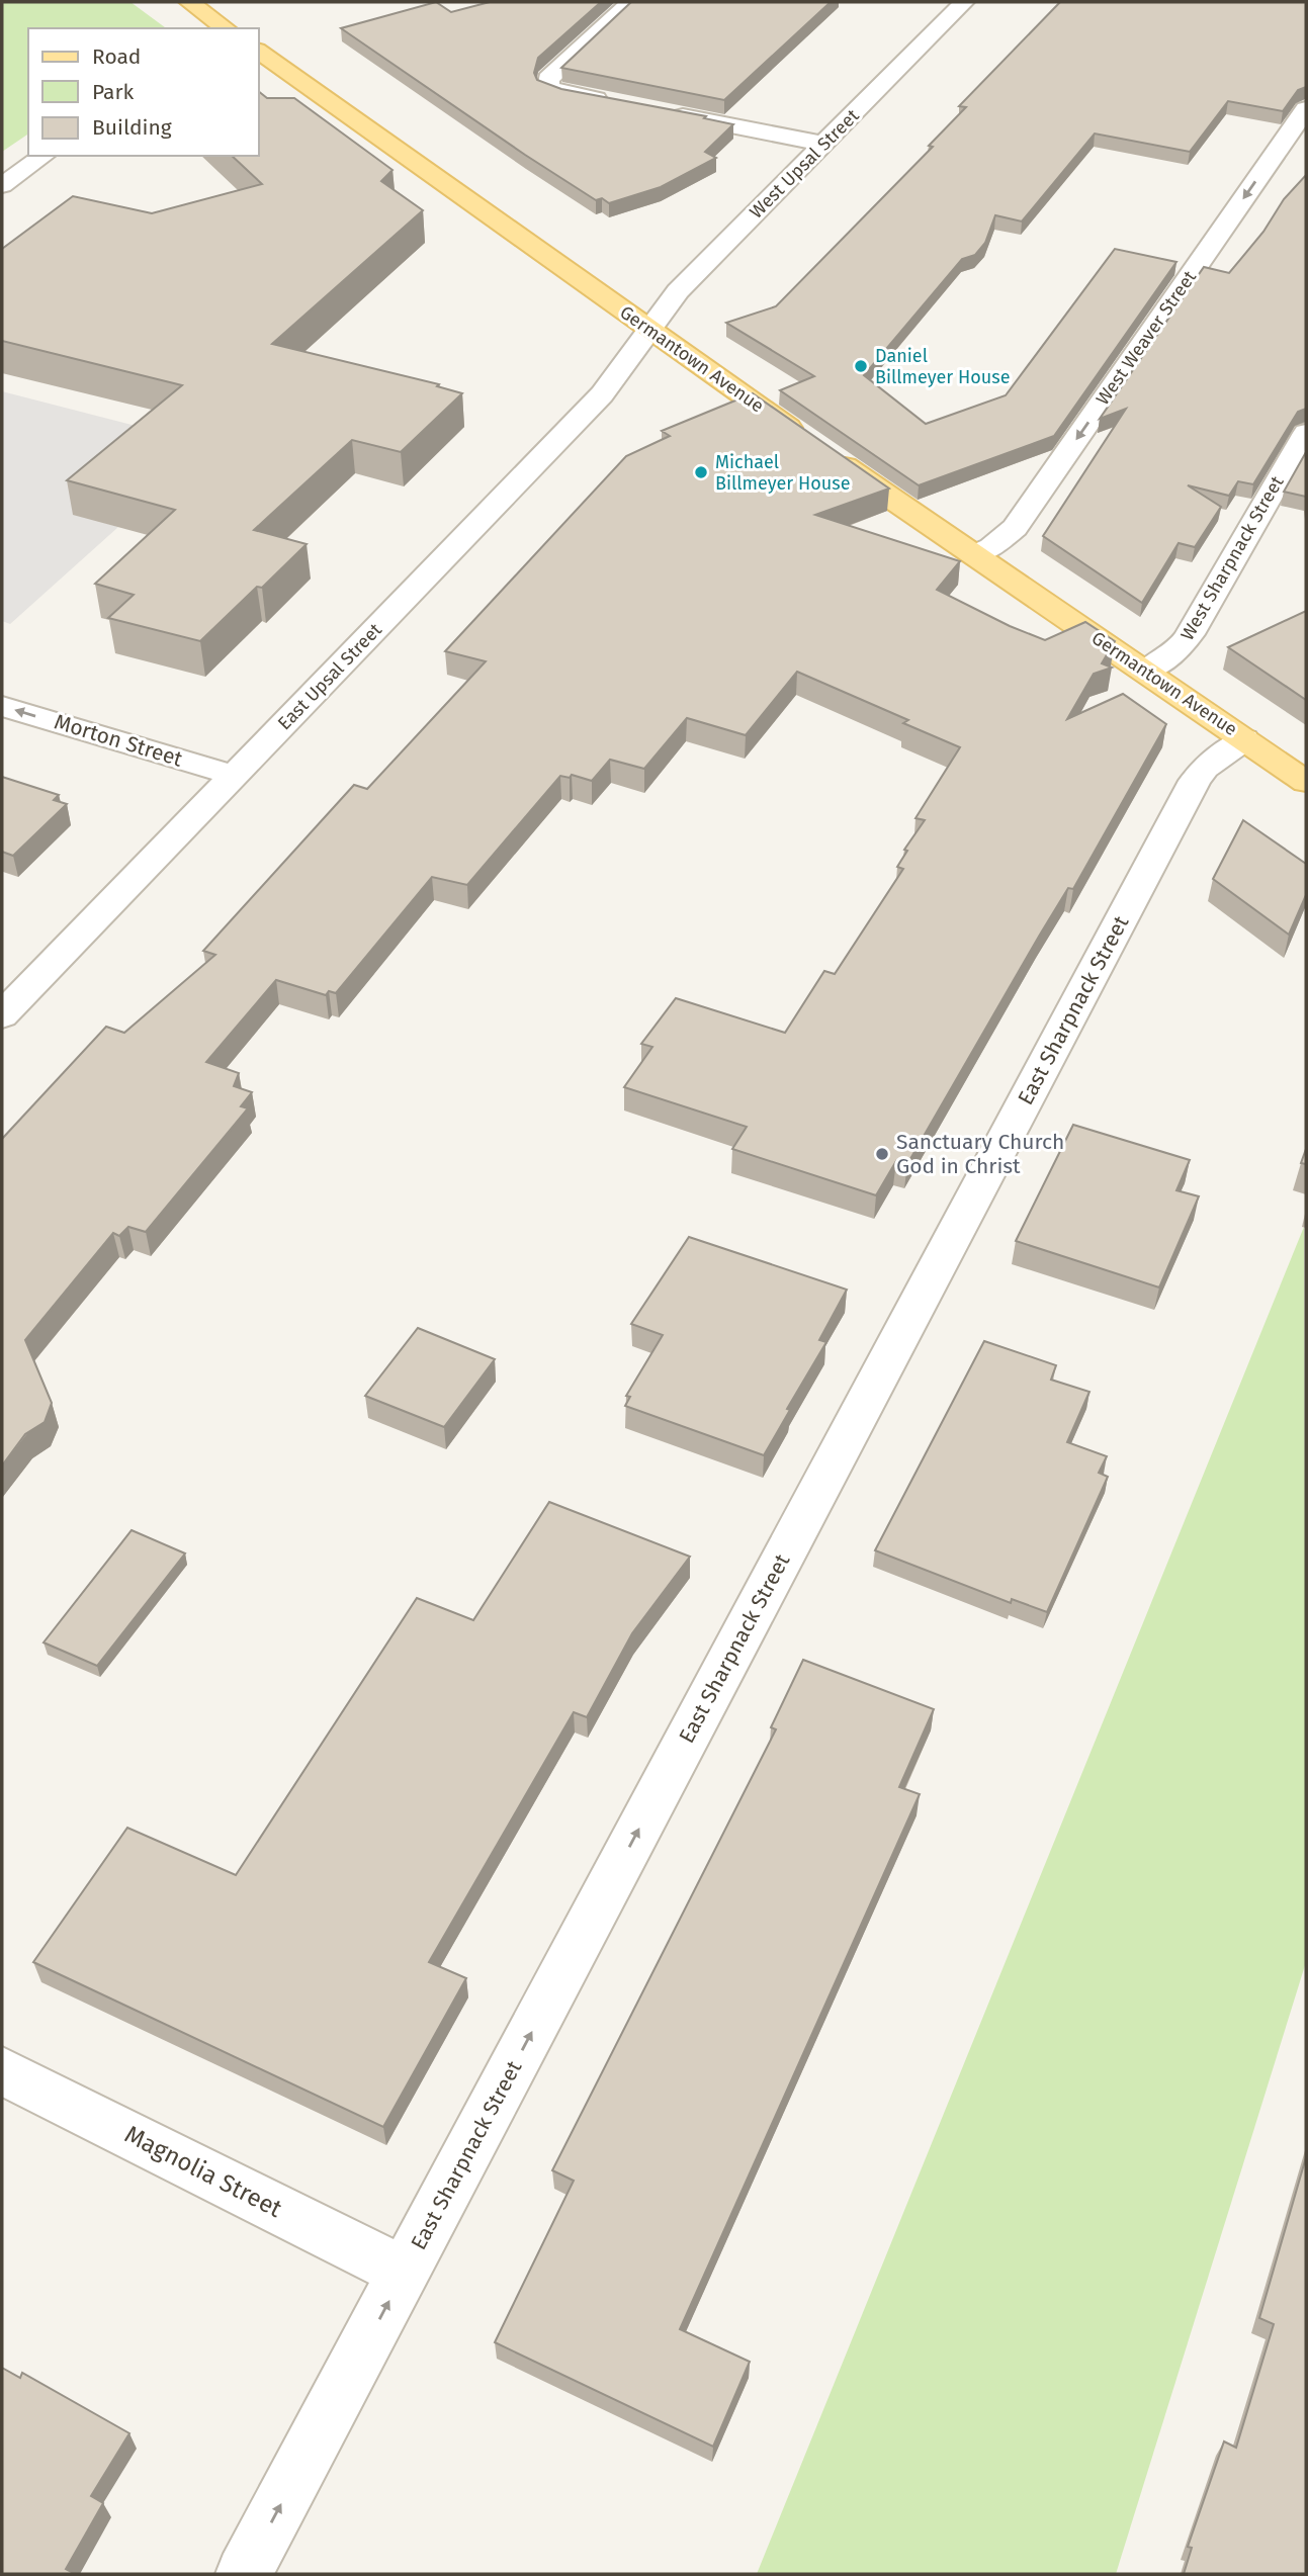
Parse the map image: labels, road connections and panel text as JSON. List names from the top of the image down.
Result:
{
  "streets": {
    "main road": ["Germantown Avenue"],
    "street": [
      "West Upsal Street",
      "West Weaver Street",
      "West Sharpnack Street",
      "East Upsal Street",
      "Morton Street",
      "East Sharpnack Street",
      "Magnolia Street"
    ]
  },
  "crossings": [
    ["West Upsal Street", "Germantown Avenue"],
    ["West Upsal Street", "East Upsal Street"],
    ["West Weaver Street", "Germantown Avenue"],
    ["Germantown Avenue", "West Sharpnack Street"],
    ["Germantown Avenue", "East Upsal Street"],
    ["Germantown Avenue", "East Sharpnack Street"],
    ["East Upsal Street", "Morton Street"],
    ["East Sharpnack Street", "Magnolia Street"]
  ],
  "one_way": ["West Weaver Street", "Morton Street", "East Sharpnack Street"],
  "places": ["Daniel Billmeyer House", "Michael Billmeyer House", "Sanctuary Church God in Christ"],
  "legend": ["Road", "Park", "Building"]
}
